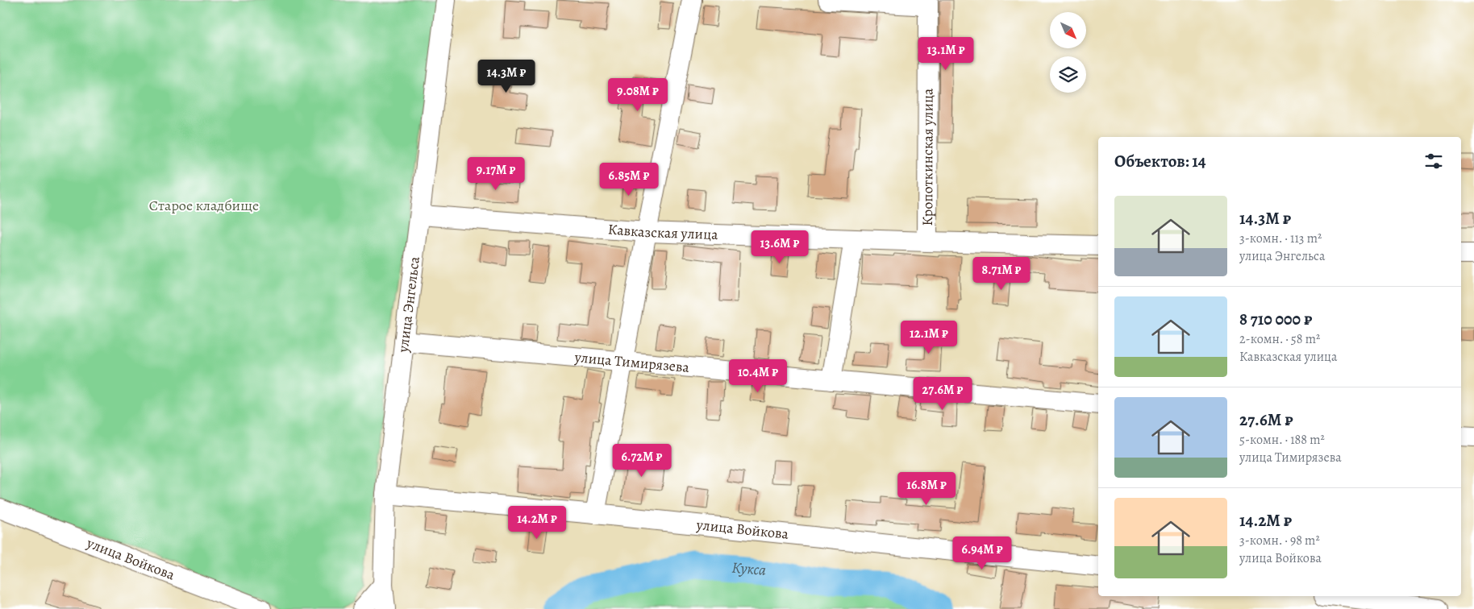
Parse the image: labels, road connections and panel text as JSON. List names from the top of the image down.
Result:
{
  "streets": {
    "street": [
      "Кропоткинская улица",
      "Кавказская улица",
      "улица Энгельса",
      "улица Тимирязева",
      "улица Войкова"
    ]
  },
  "crossings": [
    ["Кропоткинская улица", "Кавказская улица"],
    ["Кавказская улица", "улица Энгельса"],
    ["улица Энгельса", "улица Тимирязева"],
    ["улица Энгельса", "улица Войкова"]
  ],
  "water": ["Кукса"],
  "parks": ["Старое кладбище"],
  "north": "bottom right",
  "page": {
    "price": [
      "13.1M ₽",
      "14.3M ₽",
      "9.08M ₽",
      "9.17M ₽",
      "6.85M ₽",
      "13.6M ₽",
      "8.71M ₽",
      "12.1M ₽",
      "10.4M ₽",
      "27.6M ₽",
      "6.72M ₽",
      "16.8M ₽",
      "14.2M ₽",
      "6.94M ₽"
    ],
    "heading": "Объектов: 14",
    "list": [
      {
        "name": "14.3M ₽",
        "note": "3-комн. · 113 m² · улица Энгельса"
      },
      {
        "name": "8 710 000 ₽",
        "note": "2-комн. · 58 m² · Кавказская улица"
      },
      {
        "name": "27.6M ₽",
        "note": "5-комн. · 188 m² · улица Тимирязева"
      },
      {
        "name": "14.2M ₽",
        "note": "3-комн. · 98 m² · улица Войкова"
      }
    ]
  }
}
